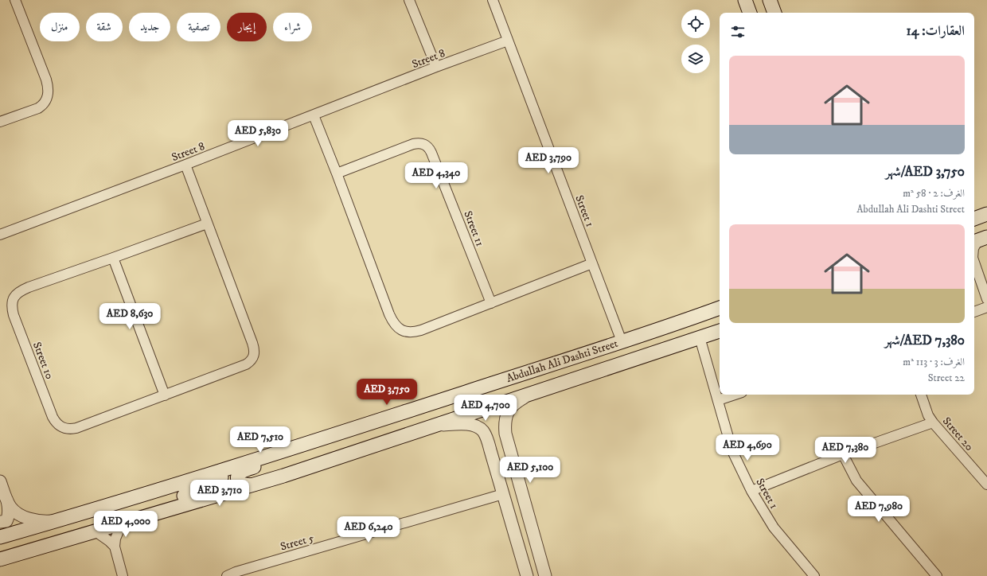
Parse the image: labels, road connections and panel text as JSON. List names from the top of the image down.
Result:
{
  "streets": {
    "main road": ["Abdullah Ali Dashti Street"],
    "street": [
      "Street 8",
      "Street 1",
      "Street 11",
      "Street 10",
      "Street 20",
      "Street 5"
    ]
  },
  "crossings": [
    ["Street 8", "Street 1"],
    ["Street 8", "Street 10"],
    ["Street 1", "Abdullah Ali Dashti Street"]
  ],
  "page": {
    "chip": [
      "شراء",
      "إيجار",
      "تصفية",
      "جديد",
      "شقة",
      "منزل"
    ],
    "heading": "العقارات: 14",
    "list": [
      {
        "name": "AED 3,750/شهر",
        "note": "الغرف: 2 · 58 m² · Abdullah Ali Dashti Street"
      },
      {
        "name": "AED 7,380/شهر",
        "note": "الغرف: 3 · 113 m² · Street 22"
      }
    ],
    "price": [
      "AED 5,830",
      "AED 3,790",
      "AED 4,340",
      "AED 8,630",
      "AED 3,750",
      "AED 4,700",
      "AED 7,510",
      "AED 4,690",
      "AED 7,380",
      "AED 5,100",
      "AED 3,710",
      "AED 7,980",
      "AED 4,000",
      "AED 6,240"
    ]
  }
}
